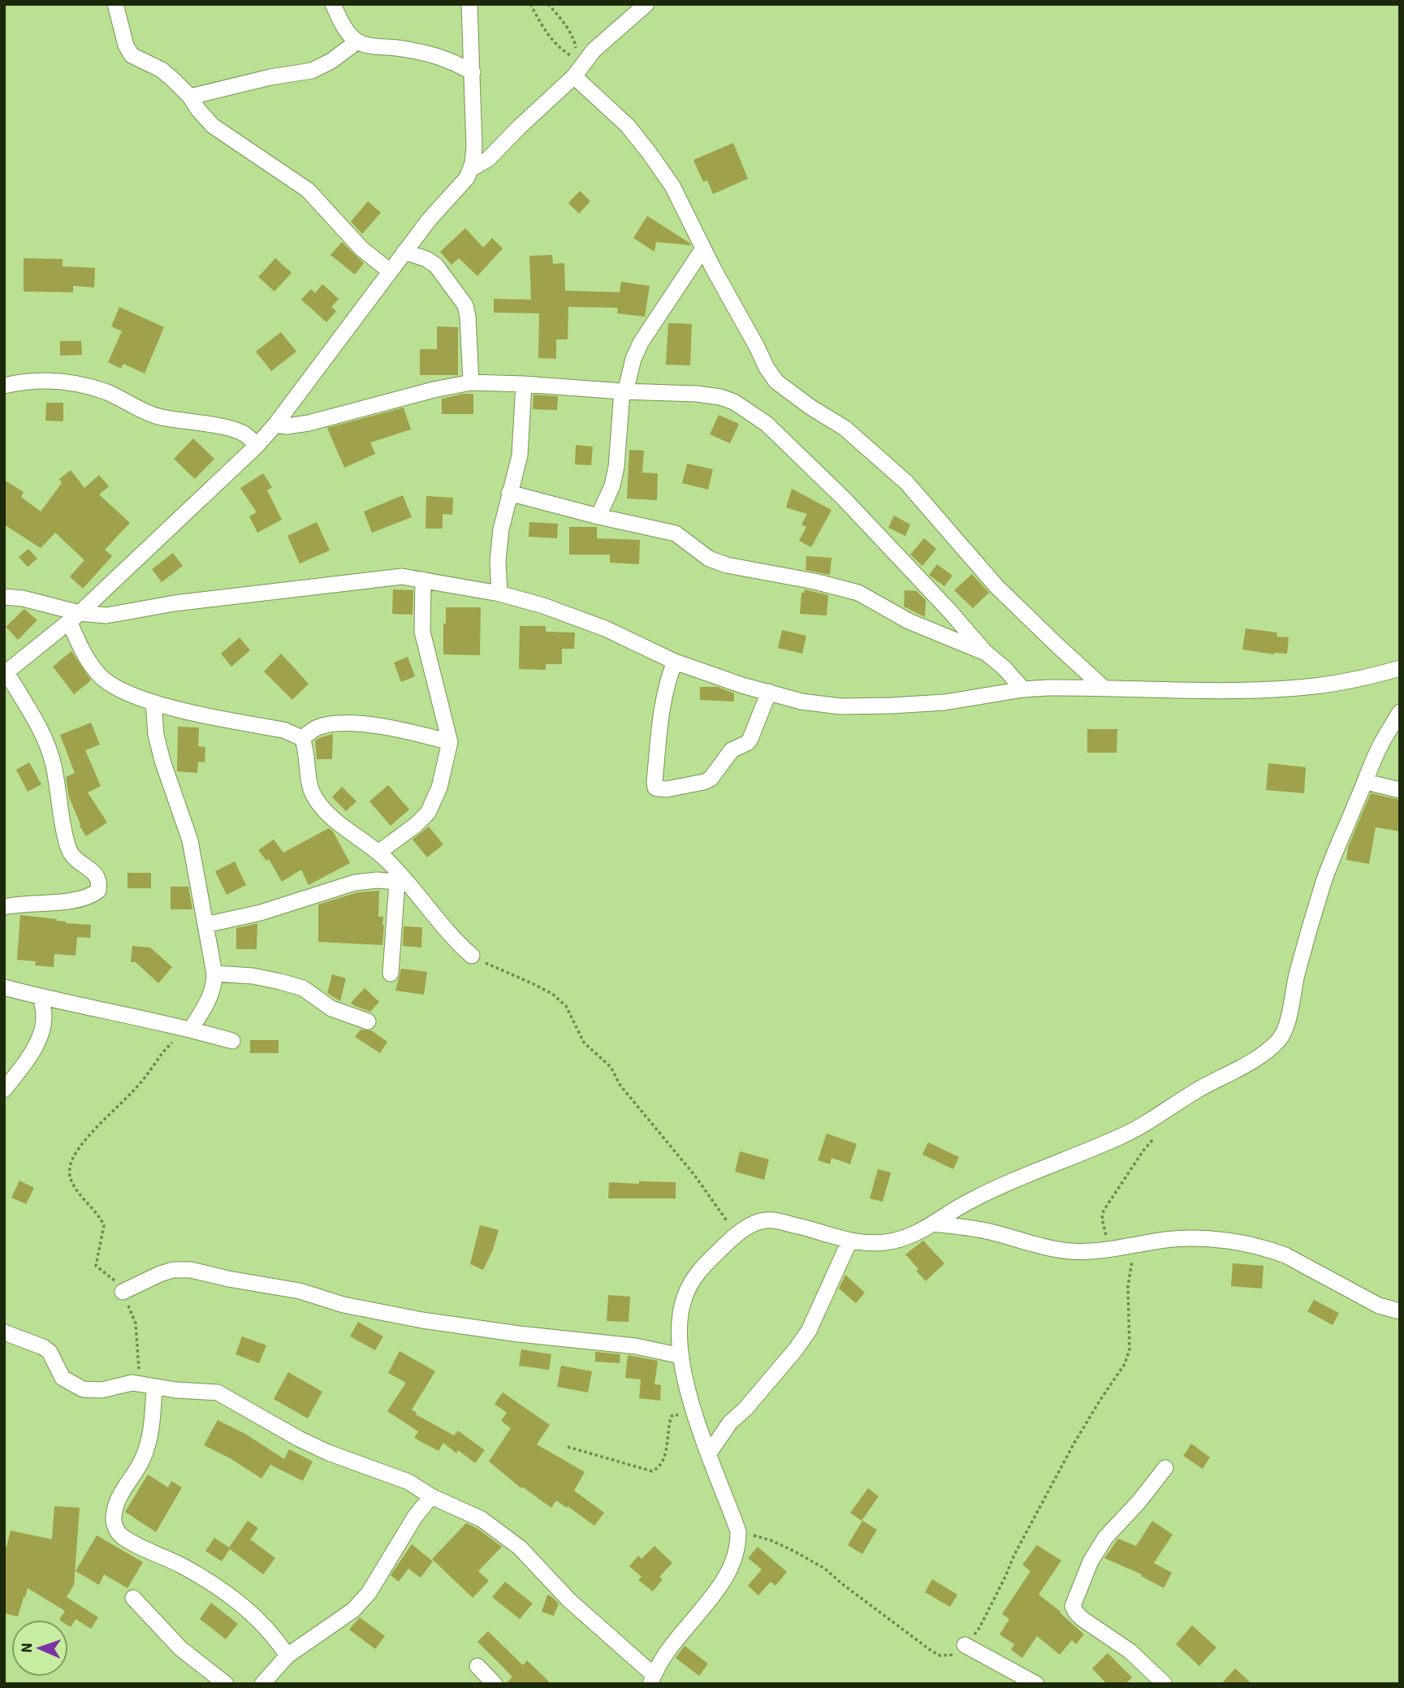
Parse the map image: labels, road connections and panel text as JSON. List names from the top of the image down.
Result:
{
  "north": "left"
}
